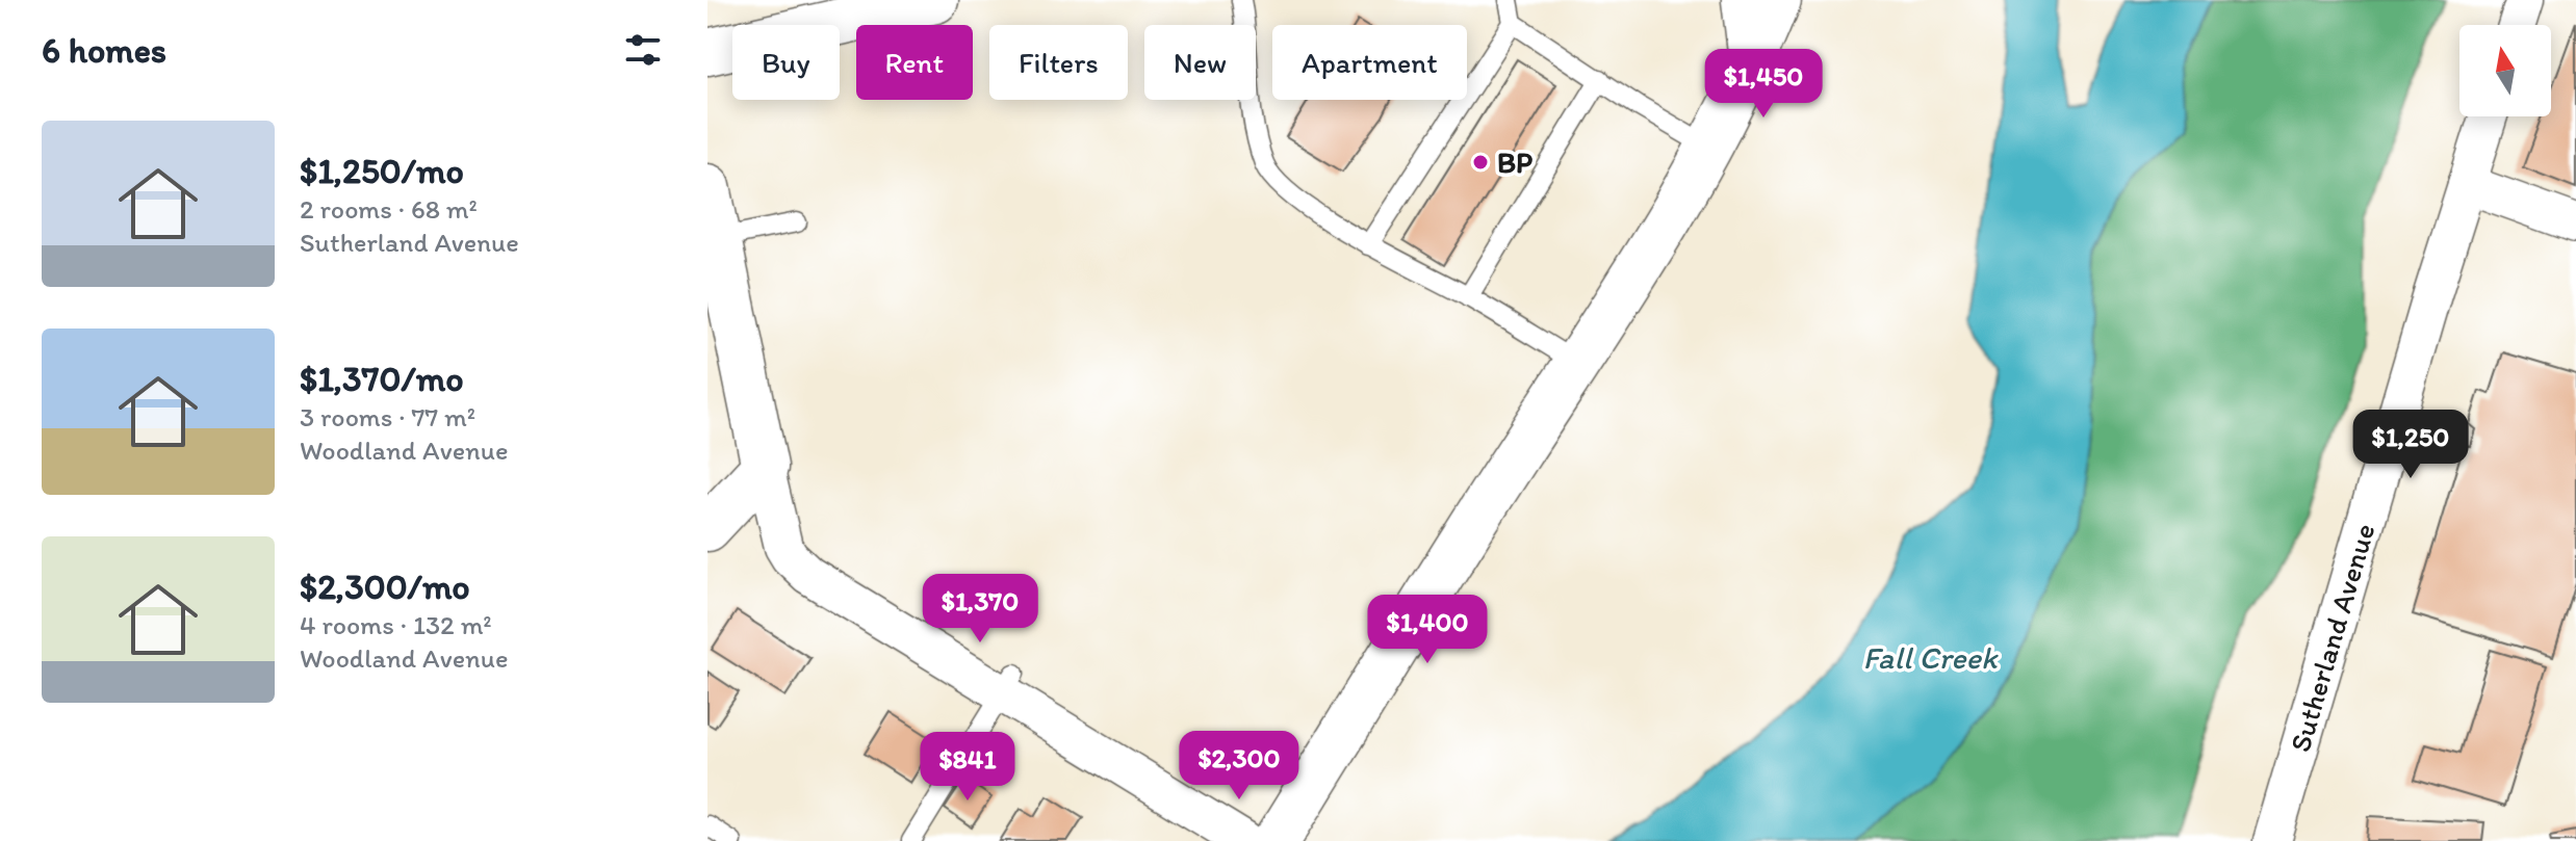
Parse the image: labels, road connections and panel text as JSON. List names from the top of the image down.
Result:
{
  "streets": {
    "street": ["Sutherland Avenue"]
  },
  "water": ["Fall Creek"],
  "places": ["BP"],
  "north": "top",
  "page": {
    "heading": "6 homes",
    "chip": [
      "Buy",
      "Rent",
      "Filters",
      "New",
      "Apartment"
    ],
    "price": [
      "$1,450",
      "$1,250",
      "$1,370",
      "$1,400",
      "$2,300",
      "$841"
    ],
    "list": [
      {
        "name": "$1,250/mo",
        "note": "2 rooms · 68 m² · Sutherland Avenue"
      },
      {
        "name": "$1,370/mo",
        "note": "3 rooms · 77 m² · Woodland Avenue"
      },
      {
        "name": "$2,300/mo",
        "note": "4 rooms · 132 m² · Woodland Avenue"
      }
    ]
  }
}
